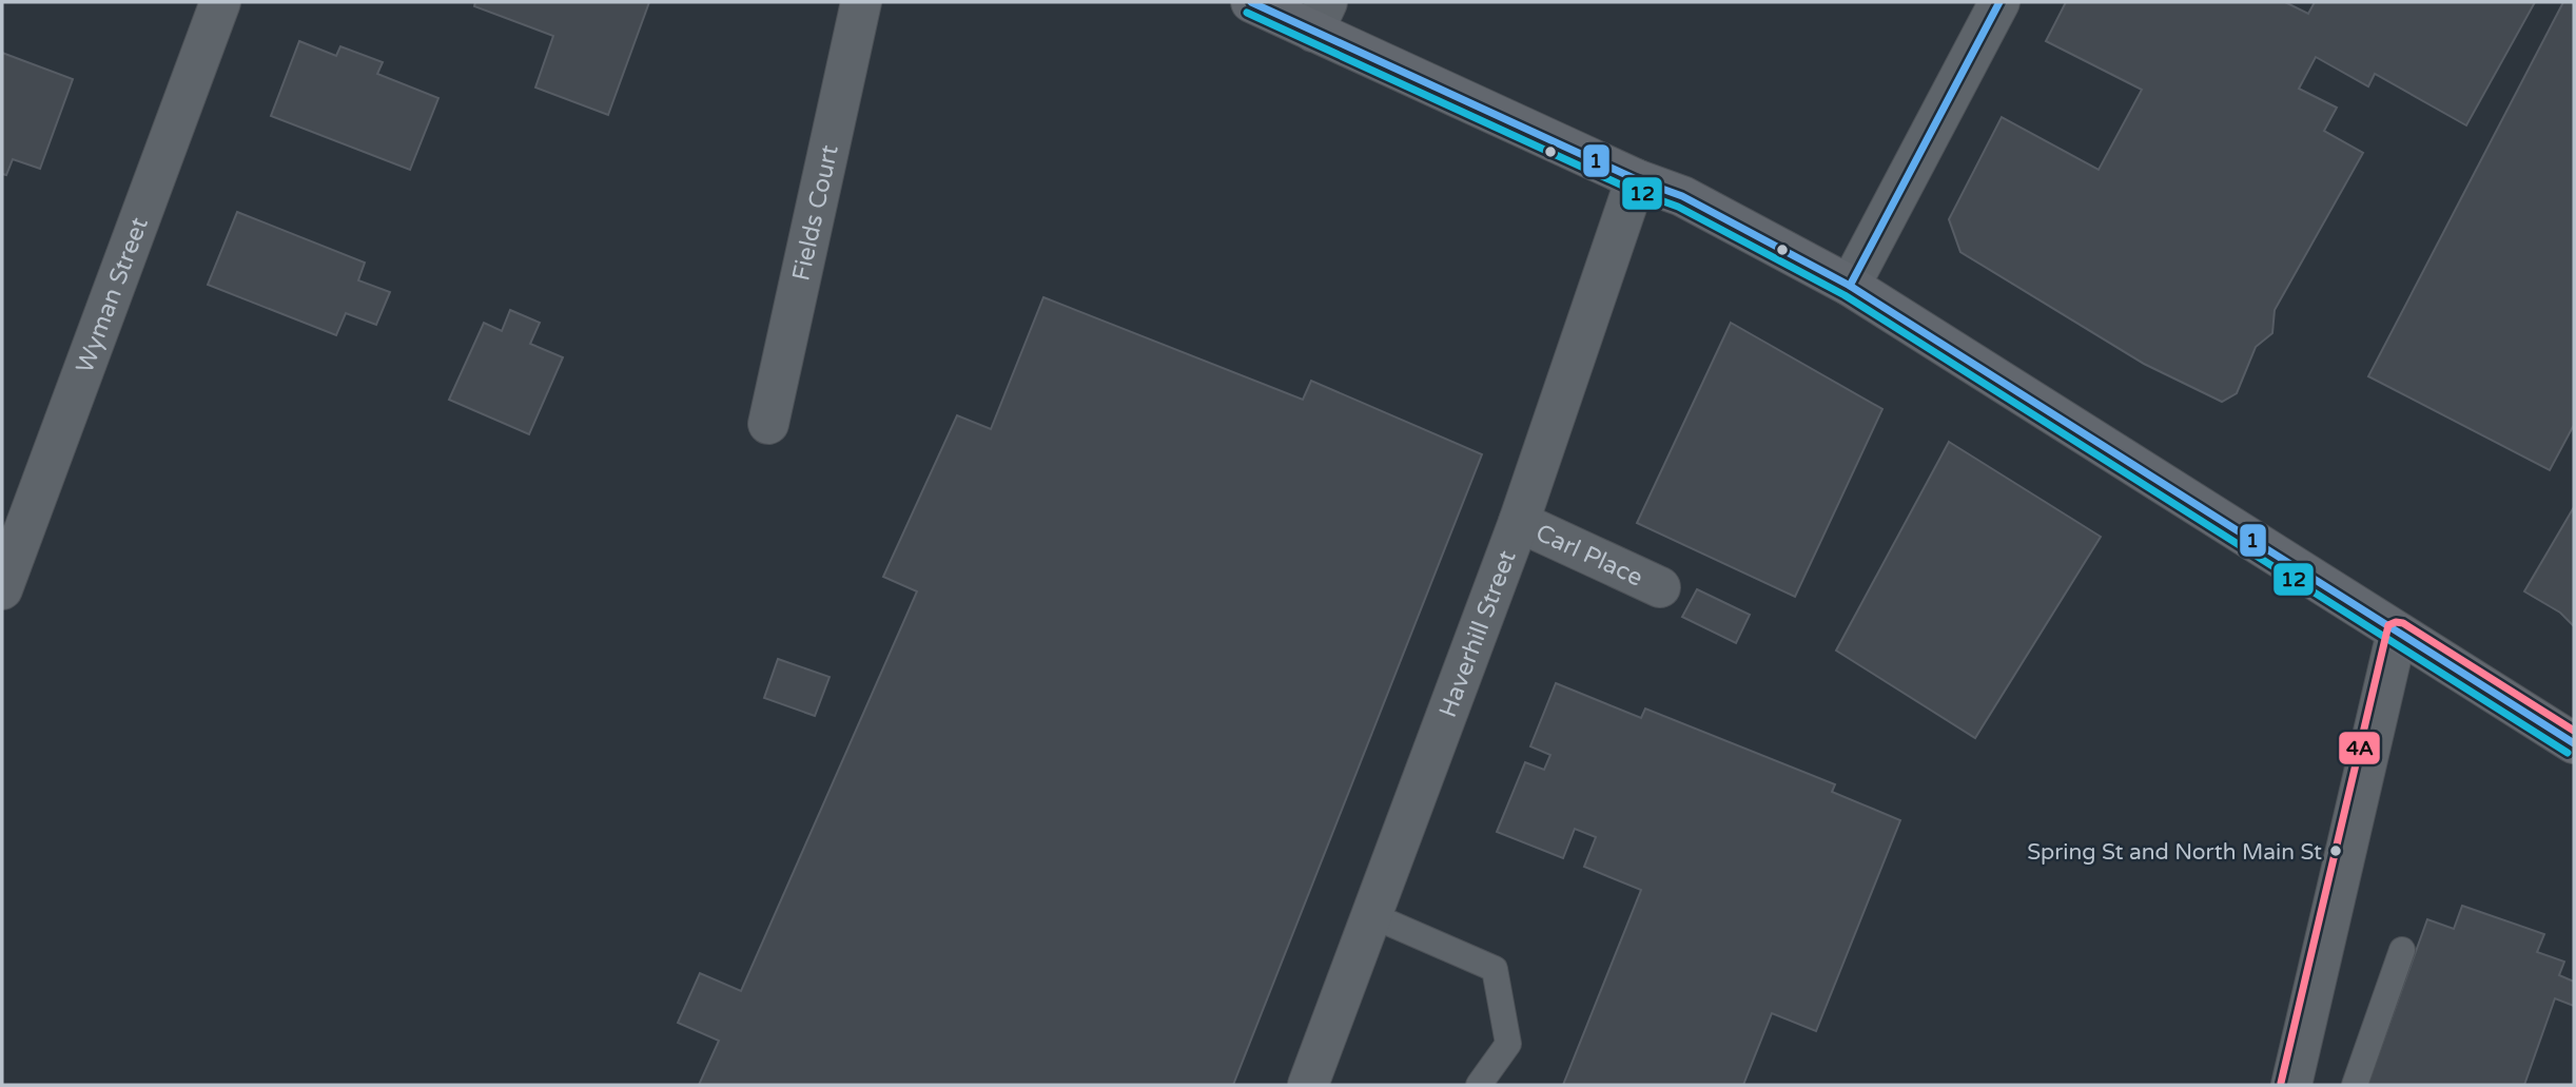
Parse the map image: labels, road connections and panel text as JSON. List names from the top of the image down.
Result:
{
  "streets": {
    "street": [
      "Fields Court",
      "Wyman Street",
      "Carl Place",
      "Haverhill Street"
    ]
  },
  "crossings": [
    ["Carl Place", "Haverhill Street"]
  ],
  "places": ["Spring St and North Main St"],
  "lines": ["transit line 1", "transit line 12", "transit line 4A"]
}
